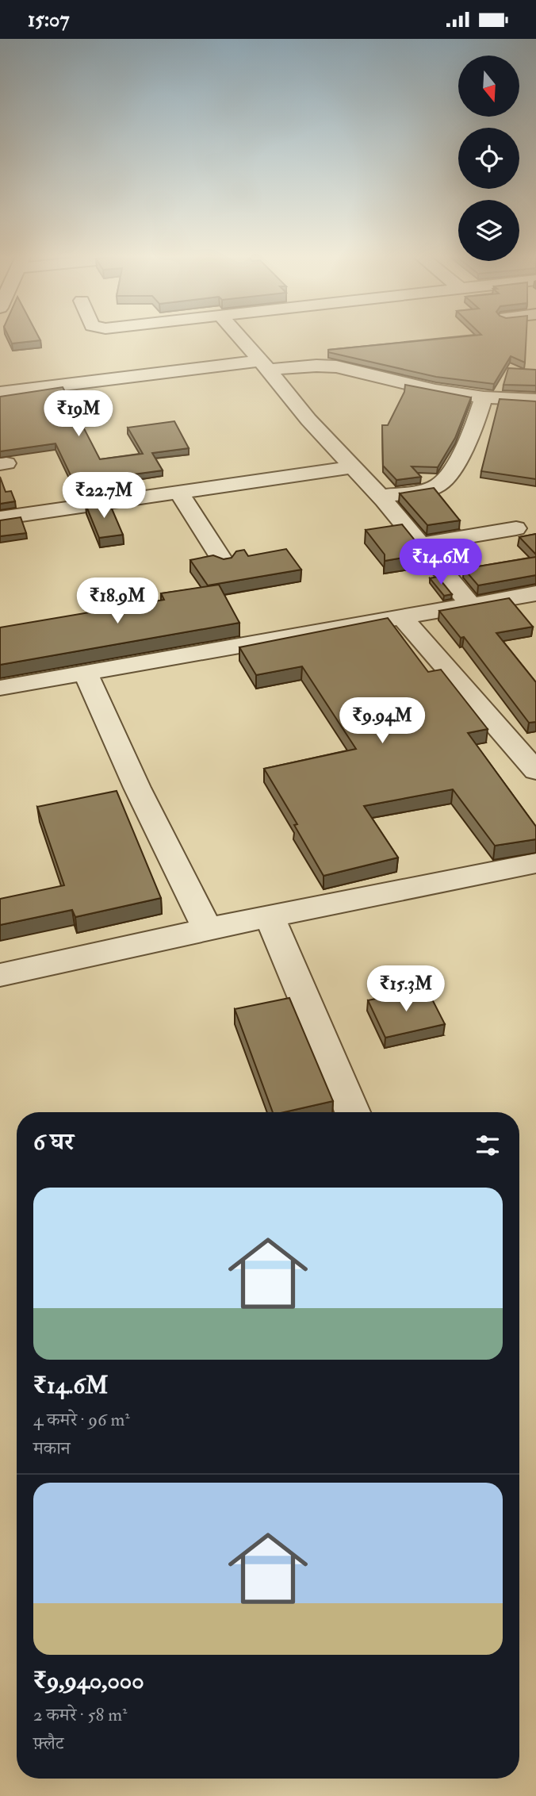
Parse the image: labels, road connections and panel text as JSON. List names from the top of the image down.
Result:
{
  "north": "bottom",
  "page": {
    "status": "15:07",
    "price": [
      "₹19M",
      "₹22.7M",
      "₹14.6M",
      "₹18.9M",
      "₹9.94M",
      "₹15.3M"
    ],
    "heading": "6 घर",
    "list": [
      {
        "name": "₹14.6M",
        "note": "4 कमरे · 96 m² · मकान"
      },
      {
        "name": "₹9,940,000",
        "note": "2 कमरे · 58 m² · फ़्लैट"
      }
    ]
  }
}
